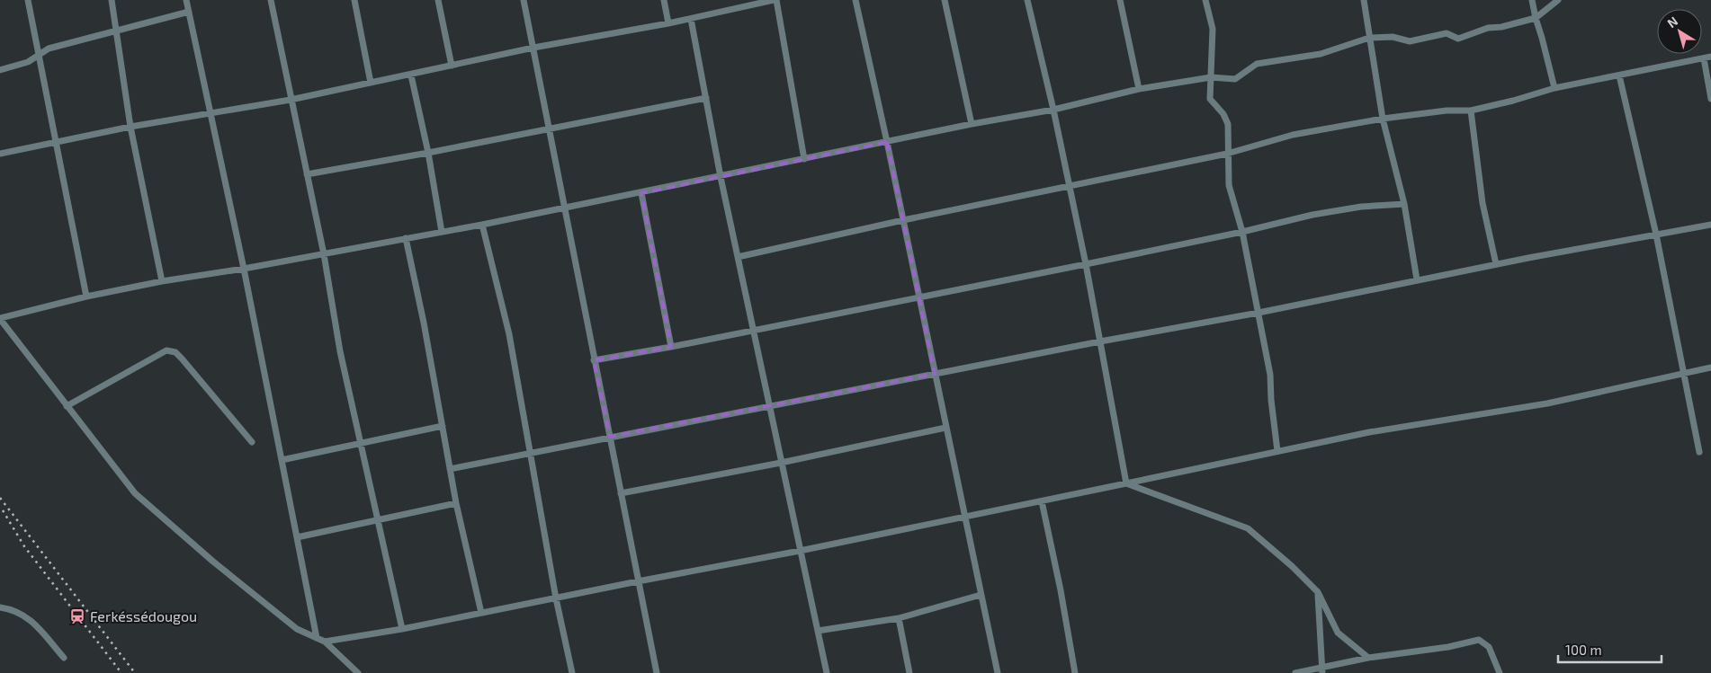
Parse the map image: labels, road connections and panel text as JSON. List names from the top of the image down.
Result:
{
  "places": {
    "station": ["Ferkéssédougou"]
  },
  "scale_bar": "100 m",
  "north": "top left"
}
